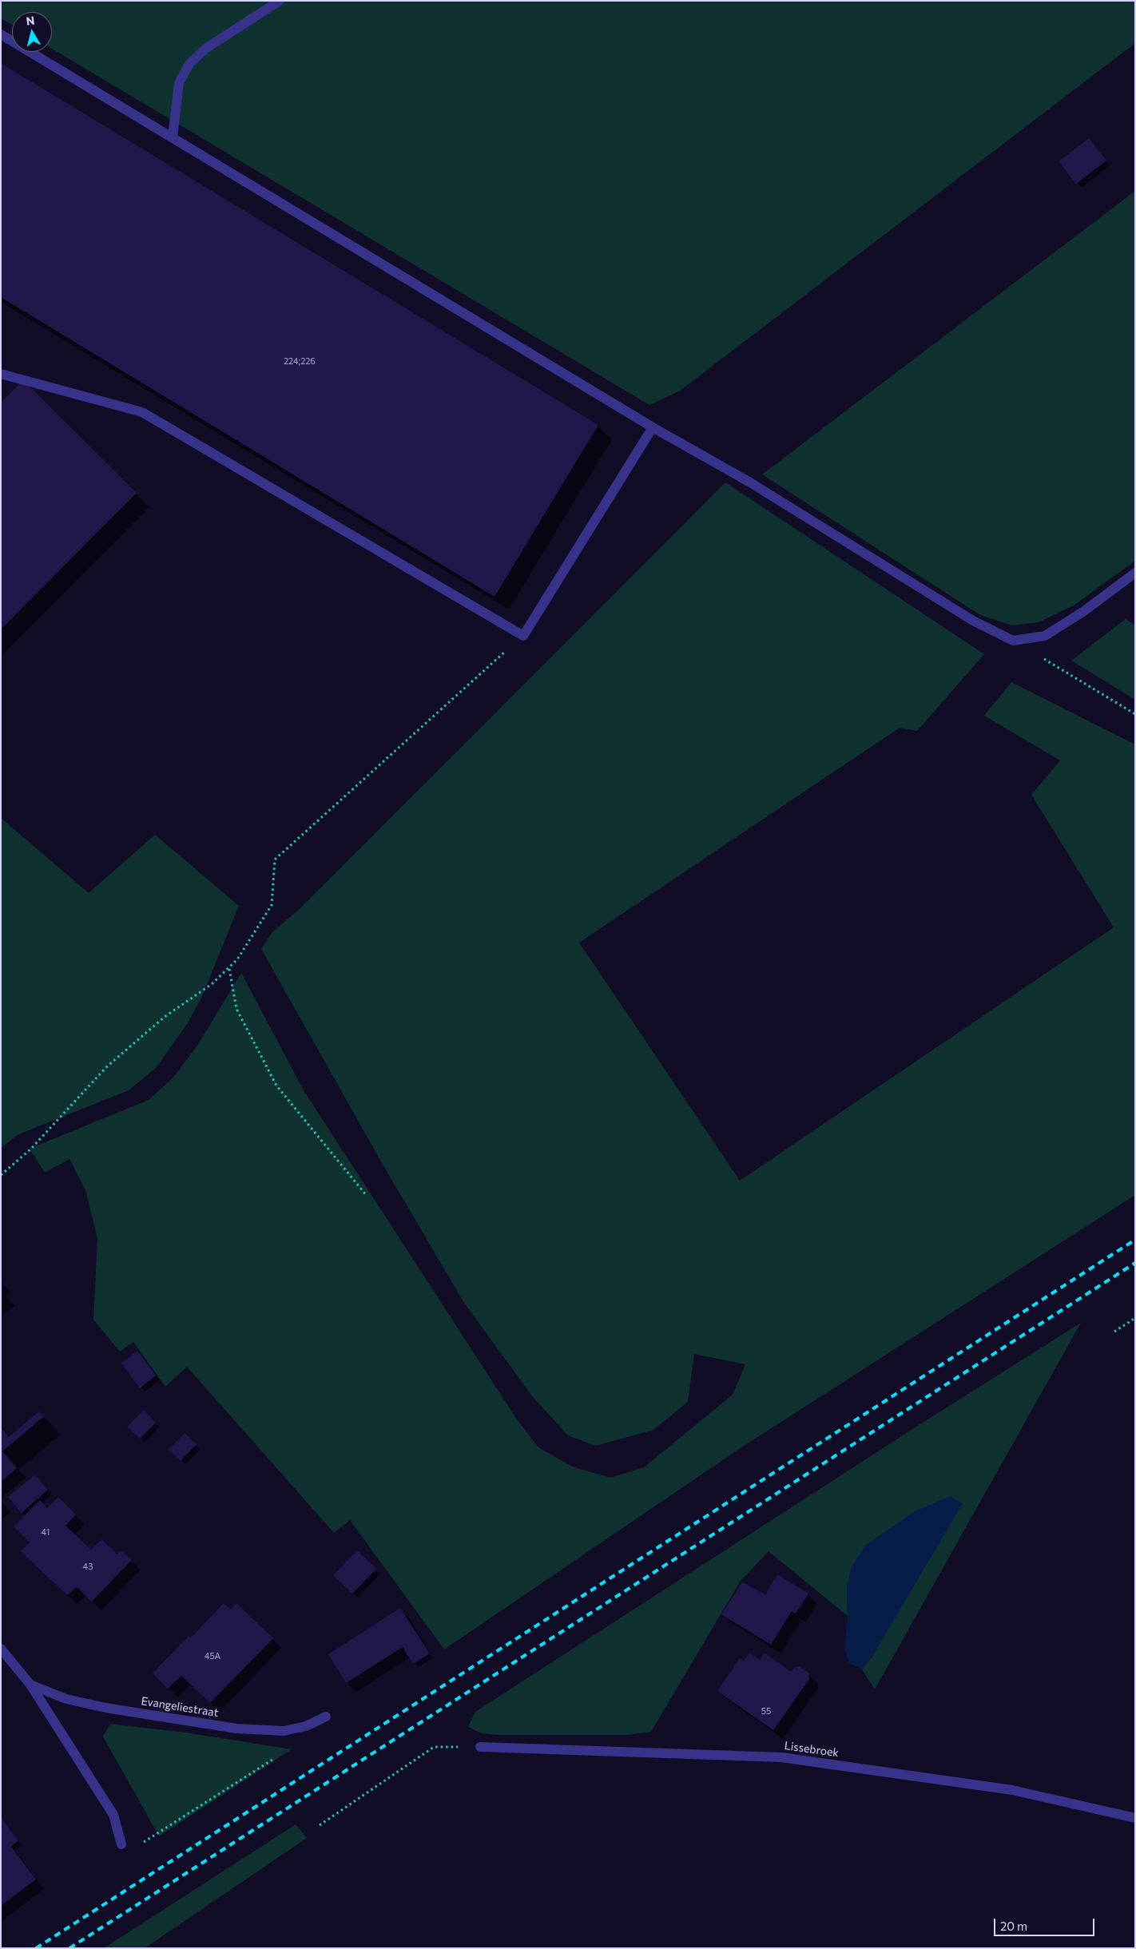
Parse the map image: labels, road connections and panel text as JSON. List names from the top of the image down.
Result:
{
  "streets": {
    "street": ["Evangeliestraat", "Lissebroek"]
  },
  "house_numbers": [
    "224;226",
    "41",
    "43",
    "45A",
    "55"
  ],
  "scale_bar": "20 m",
  "north": "top"
}
